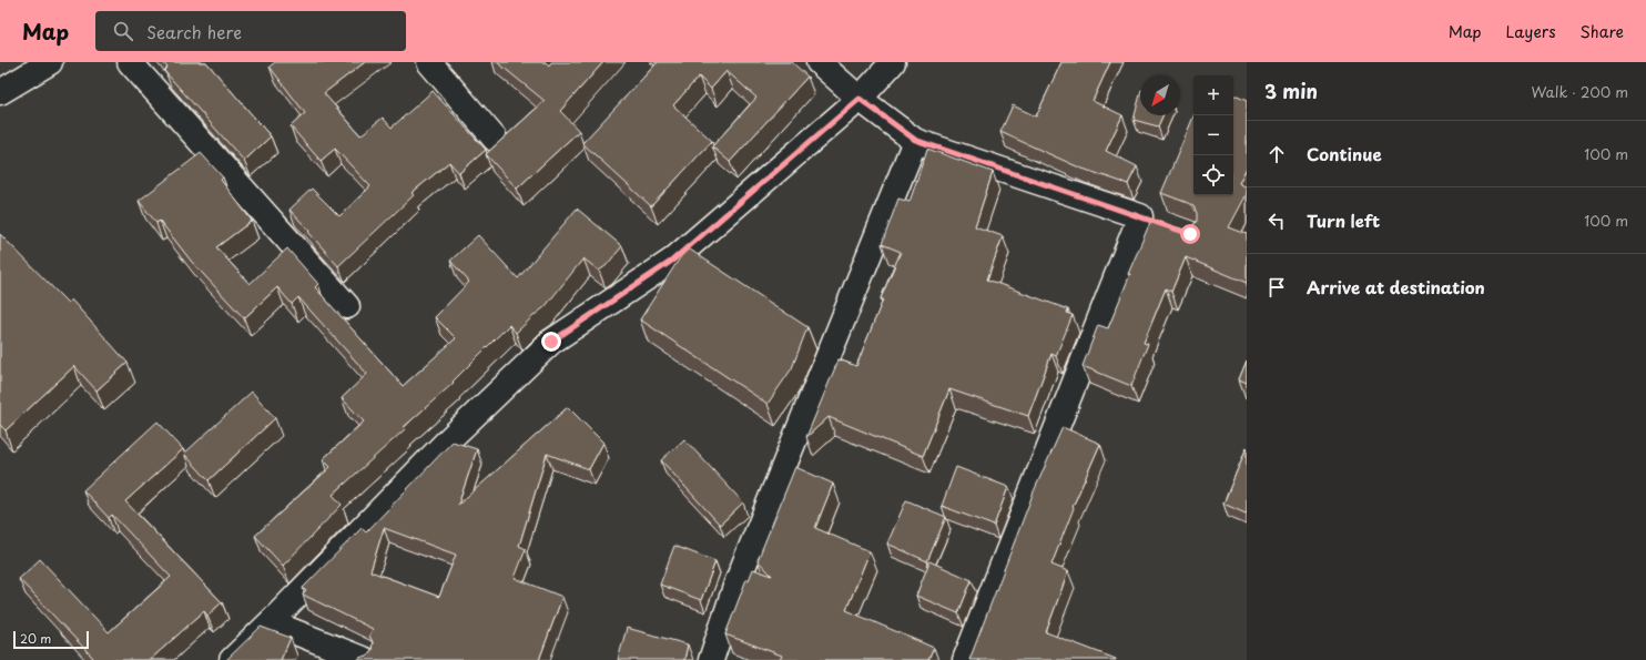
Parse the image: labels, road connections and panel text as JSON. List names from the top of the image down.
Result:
{
  "scale_bar": "20 m",
  "north": "bottom left",
  "page": {
    "header": "Map",
    "search": "Search here",
    "nav": ["Map", "Layers", "Share"],
    "heading": ["3 min", "Walk · 200 m"],
    "map_buttons": ["+", "−"],
    "list": [
      ["Continue", "100 m"],
      ["Turn left", "100 m"],
      "Arrive at destination"
    ],
    "scale": "20 m"
  }
}
